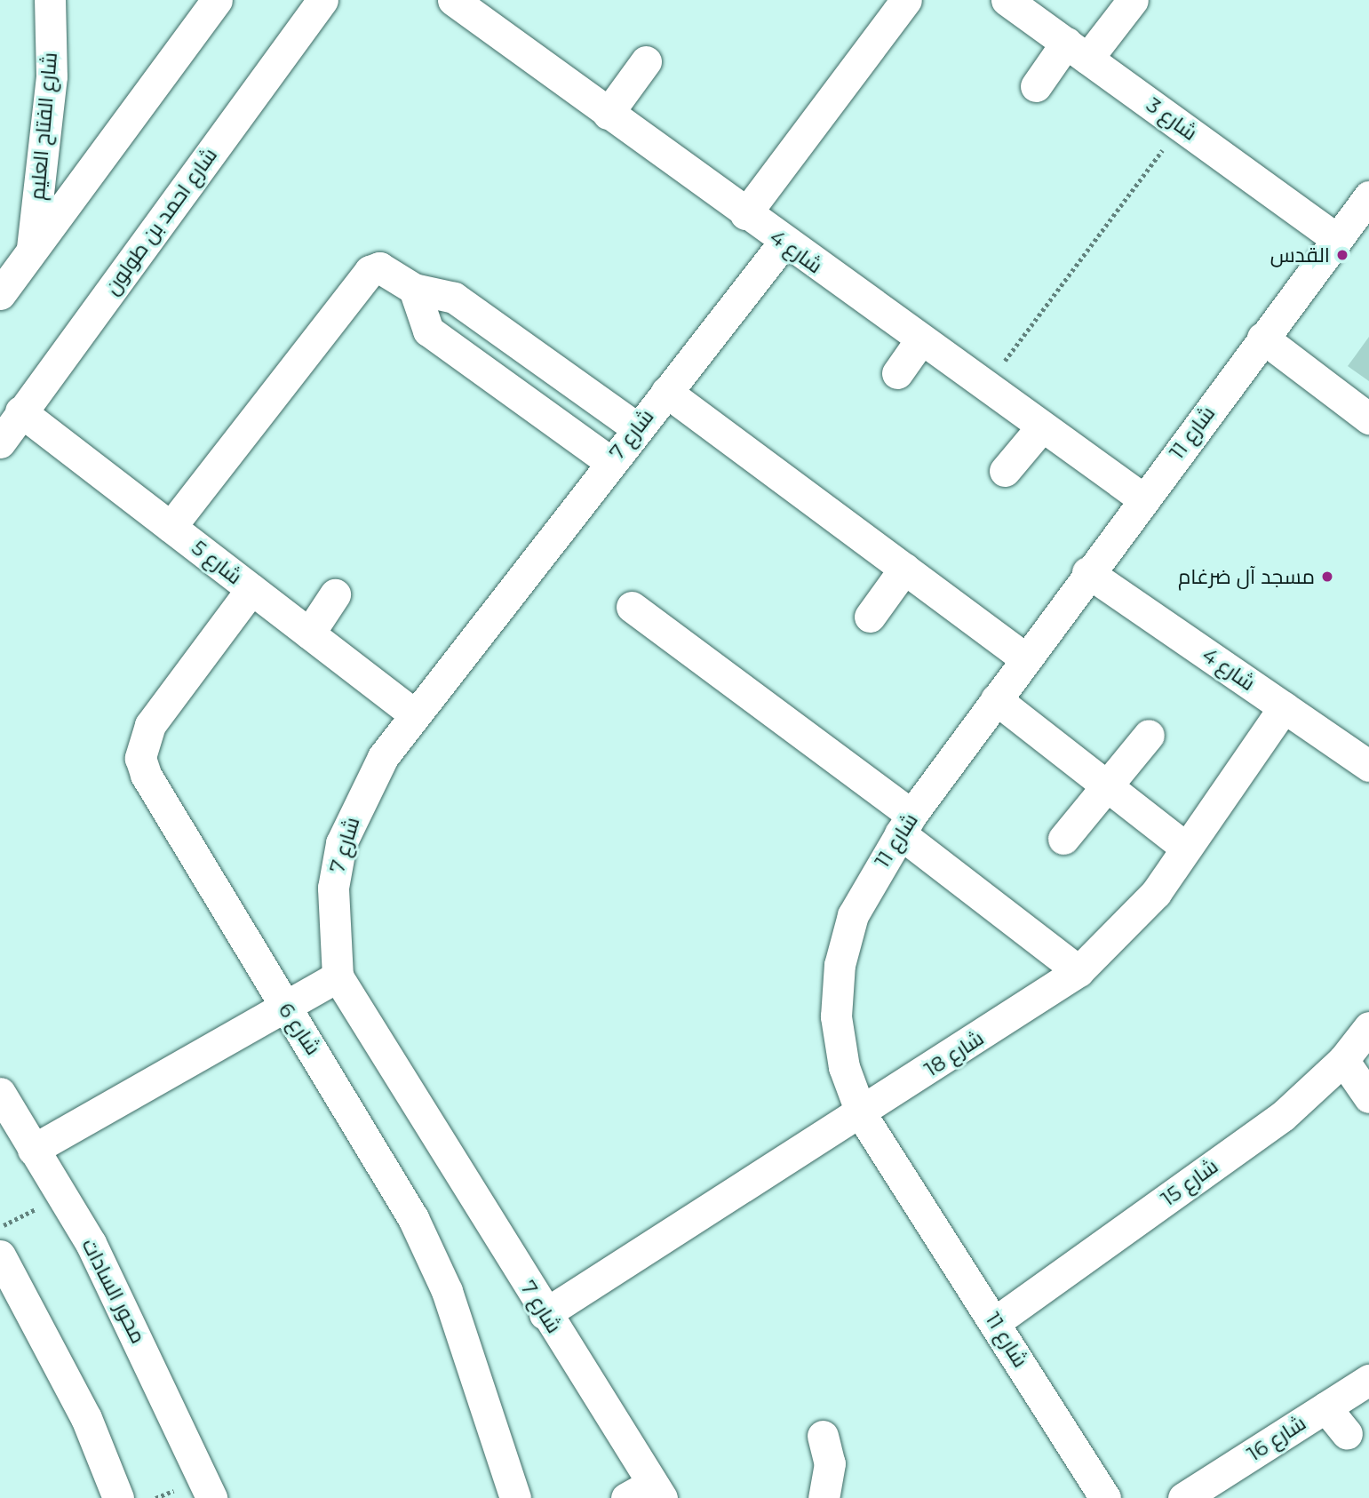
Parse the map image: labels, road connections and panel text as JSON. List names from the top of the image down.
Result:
{
  "streets": {
    "street": [
      "شارع 3",
      "شارع الفتاح العليم",
      "شارع احمد بن طولون",
      "شارع 4",
      "شارع 11",
      "شارع 7",
      "شارع 5",
      "شارع 6",
      "شارع 18",
      "شارع 15",
      "محور السادات",
      "شارع 16"
    ]
  },
  "crossings": [
    ["شارع 3", "شارع 11"],
    ["شارع احمد بن طولون", "شارع 5"],
    ["شارع 4", "شارع 11"],
    ["شارع 4", "شارع 7"],
    ["شارع 4", "شارع 18"],
    ["شارع 11", "شارع 18"],
    ["شارع 11", "شارع 15"],
    ["شارع 7", "شارع 5"],
    ["شارع 7", "شارع 18"],
    ["شارع 5", "شارع 6"]
  ],
  "places": ["القدس", "مسجد آل ضرغام"]
}
